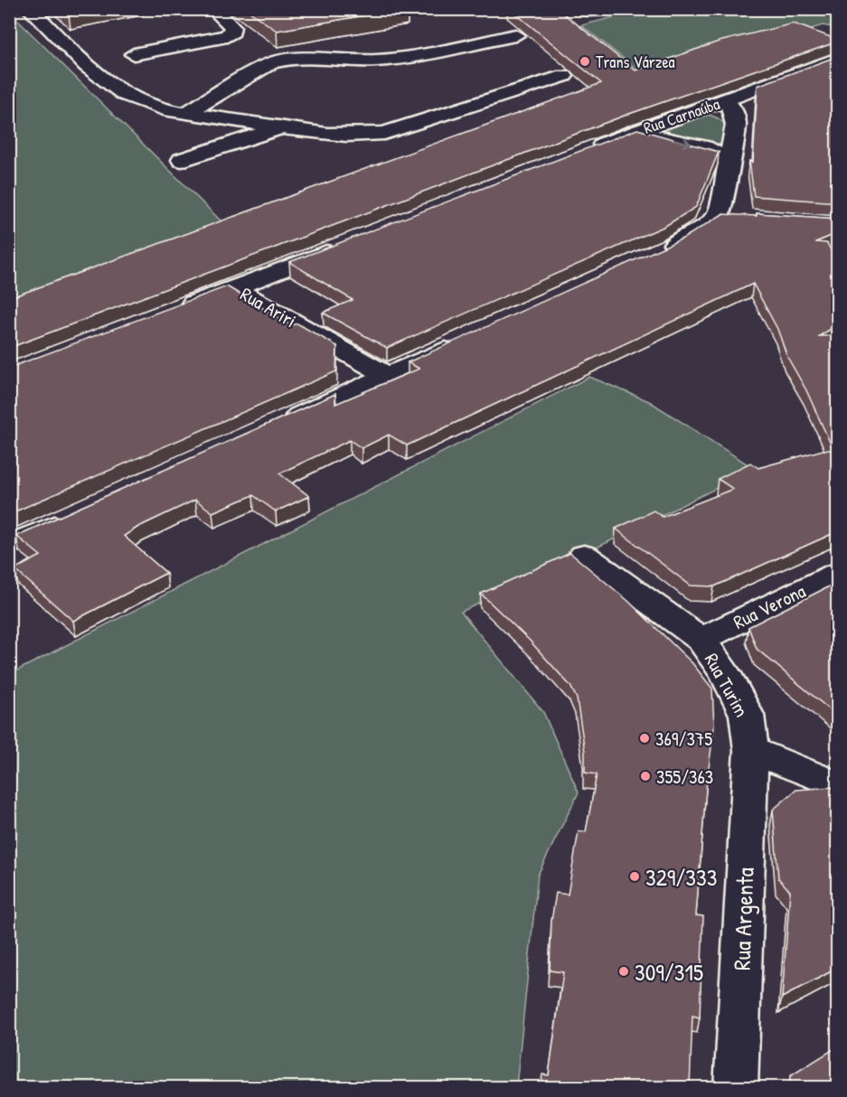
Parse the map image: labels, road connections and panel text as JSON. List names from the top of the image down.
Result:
{
  "streets": {
    "street": [
      "Rua Carnaúba",
      "Rua Ariri",
      "Rua Verona",
      "Rua Turim",
      "Rua Argenta"
    ]
  },
  "crossings": [
    ["Rua Verona", "Rua Turim"],
    ["Rua Turim", "Rua Argenta"]
  ],
  "places": [
    "Trans Várzea",
    "369/375",
    "355/363",
    "329/333",
    "309/315"
  ]
}
